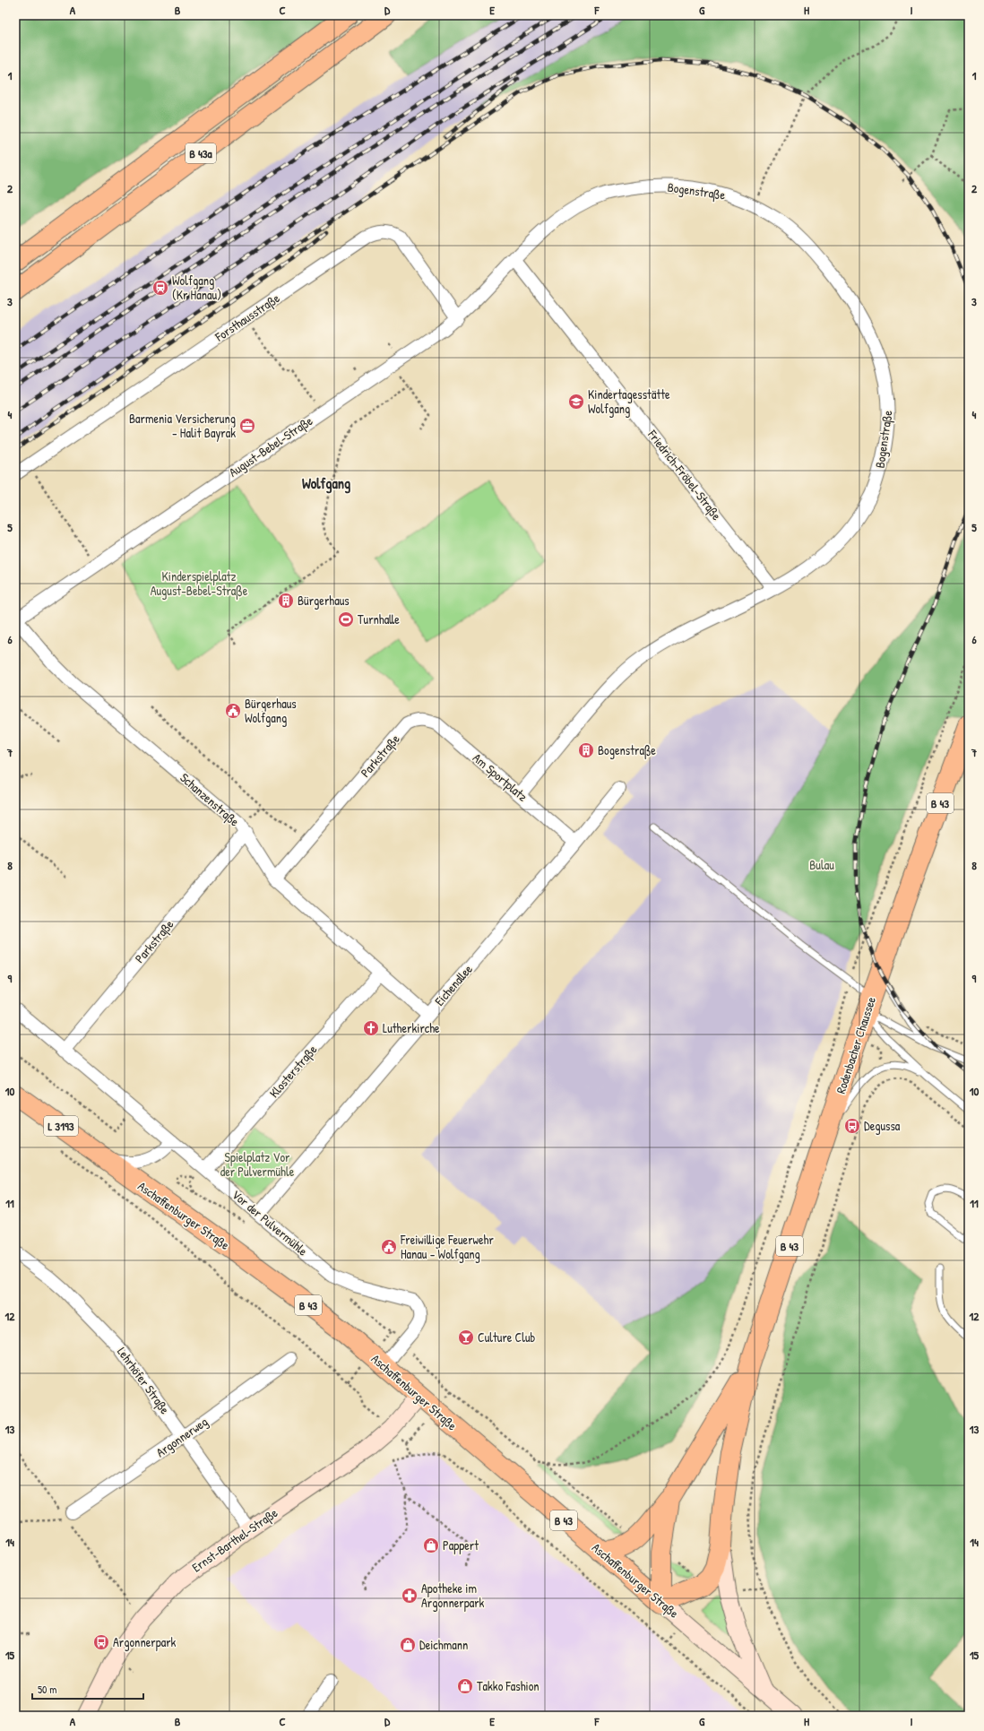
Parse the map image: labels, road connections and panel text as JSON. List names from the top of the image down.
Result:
{
  "streets": {
    "main road": [
      "B 43a",
      "B 43",
      "Rodenbacher Chaussee",
      "L 3193",
      "Aschaffenburger Straße"
    ],
    "street": [
      "Bogenstraße",
      "Forsthausstraße",
      "August-Bebel-Straße",
      "Friedrich-Fröbel-Straße",
      "Parkstraße",
      "Am Sportplatz",
      "Schanzenstraße",
      "Eichenallee",
      "Klosterstraße",
      "Vor der Pulvermühle",
      "Lehrhöfer Straße",
      "Argonnerweg",
      "Ernst-Barthel-Straße"
    ]
  },
  "crossings": [
    ["Bogenstraße", "August-Bebel-Straße"],
    ["Bogenstraße", "Friedrich-Fröbel-Straße"],
    ["Bogenstraße", "Am Sportplatz"],
    ["Forsthausstraße", "August-Bebel-Straße"],
    ["August-Bebel-Straße", "Friedrich-Fröbel-Straße"],
    ["August-Bebel-Straße", "Schanzenstraße"],
    ["Parkstraße", "Am Sportplatz"],
    ["Parkstraße", "Schanzenstraße"],
    ["Parkstraße", "Vor der Pulvermühle"],
    ["Am Sportplatz", "Eichenallee"],
    ["Schanzenstraße", "Eichenallee"],
    ["Schanzenstraße", "Klosterstraße"],
    ["B 43", "Rodenbacher Chaussee"],
    ["B 43", "Aschaffenburger Straße"],
    ["Eichenallee", "Vor der Pulvermühle"],
    ["Klosterstraße", "Vor der Pulvermühle"],
    ["Aschaffenburger Straße", "Vor der Pulvermühle"],
    ["Aschaffenburger Straße", "Ernst-Barthel-Straße"],
    ["Lehrhöfer Straße", "Argonnerweg"],
    ["Lehrhöfer Straße", "Ernst-Barthel-Straße"]
  ],
  "districts": ["Wolfgang"],
  "parks": ["Kinderspielplatz August-Bebel-Straße", "Bulau", "Spielplatz Vor der Pulvermühle"],
  "places": {
    "station": ["Wolfgang (Kr Hanau)"],
    "school or university": ["Kindertagesstätte Wolfgang"],
    "office": ["Barmenia Versicherung - Halit Bayrak"],
    "building": ["Bürgerhaus", "Bogenstraße"],
    "sports": ["Turnhalle"],
    "public building": ["Bürgerhaus Wolfgang", "Freiwillige Feuerwehr Hanau - Wolfgang"],
    "church": ["Lutherkirche"],
    "bus stop": ["Degussa", "Argonnerpark"],
    "bar": ["Culture Club"],
    "shop": ["Pappert", "Deichmann", "Takko Fashion"],
    "pharmacy": ["Apotheke im Argonnerpark"]
  },
  "scale_bar": "50 m",
  "grid": {
    "columns": [
      "A",
      "B",
      "C",
      "D",
      "E",
      "F",
      "G",
      "H",
      "I"
    ],
    "rows": [
      "1",
      "2",
      "3",
      "4",
      "5",
      "6",
      "7",
      "8",
      "9",
      "10",
      "11",
      "12",
      "13",
      "14",
      "15"
    ]
  }
}
